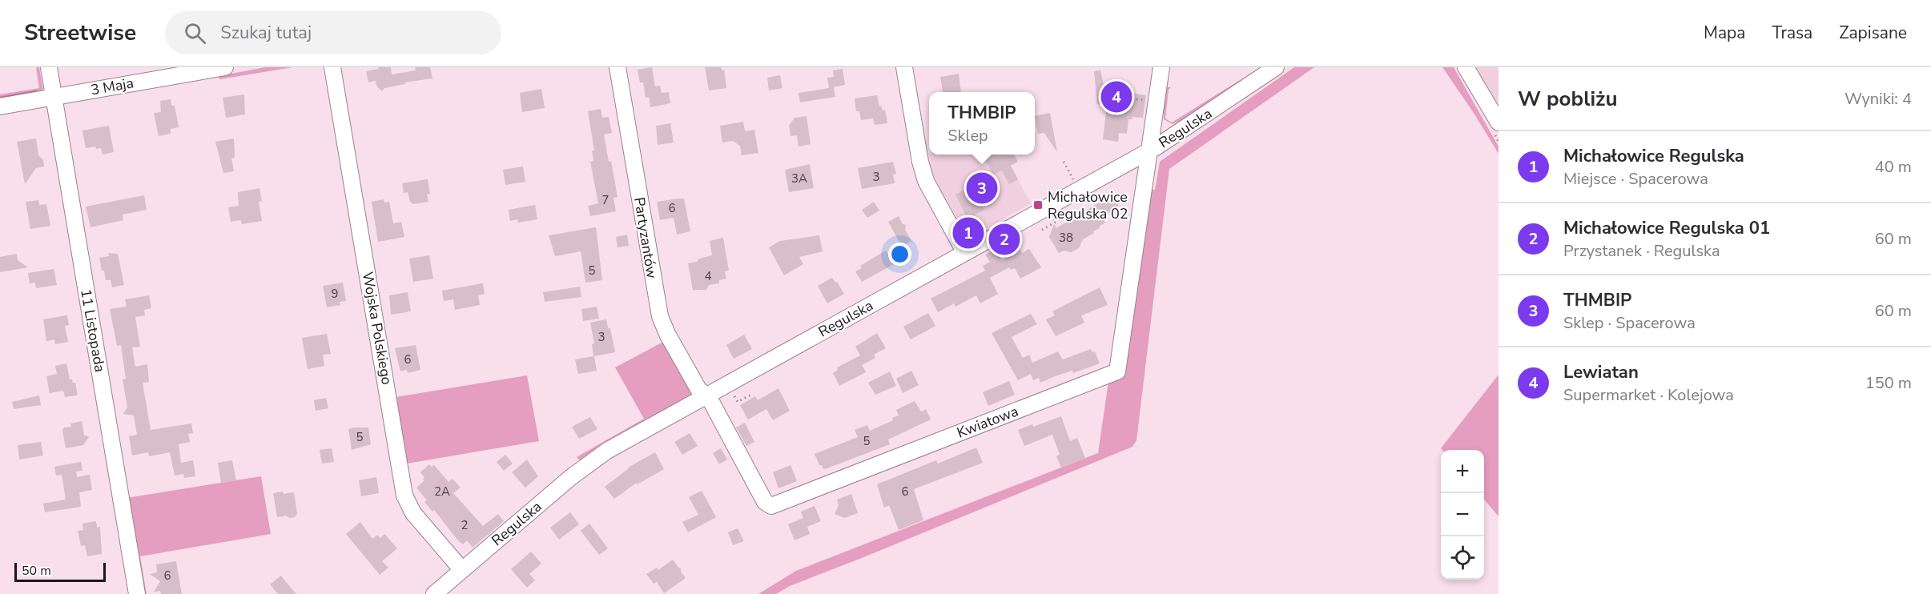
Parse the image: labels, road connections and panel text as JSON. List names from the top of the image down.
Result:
{
  "streets": {
    "street": [
      "3 Maja",
      "Regulska",
      "Partyzantów",
      "Wojska Polskiego",
      "11 Listopada",
      "Kwiatowa"
    ]
  },
  "crossings": [
    ["3 Maja", "11 Listopada"],
    ["Regulska", "Partyzantów"],
    ["Regulska", "Wojska Polskiego"],
    ["Regulska", "Kwiatowa"],
    ["Partyzantów", "Kwiatowa"]
  ],
  "places": {
    "transit": ["Michałowice Regulska 02"]
  },
  "house_numbers": [
    "3",
    "3A",
    "7",
    "6",
    "38",
    "5",
    "4",
    "9",
    "3",
    "6",
    "5",
    "5",
    "2A",
    "6",
    "2",
    "6"
  ],
  "scale_bar": "50 m",
  "page": {
    "header": "Streetwise",
    "search": "Szukaj tutaj",
    "nav": ["Mapa", "Trasa", "Zapisane"],
    "heading": ["W pobliżu", "Wyniki: 4"],
    "pins": [
      "4",
      "3",
      "1",
      "2"
    ],
    "popup": ["THMBIP", "Sklep"],
    "list": [
      {
        "mark": "1",
        "name": "Michałowice Regulska",
        "note": "Miejsce · Spacerowa",
        "value": "40 m"
      },
      {
        "mark": "2",
        "name": "Michałowice Regulska 01",
        "note": "Przystanek · Regulska",
        "value": "60 m"
      },
      {
        "mark": "3",
        "name": "THMBIP",
        "note": "Sklep · Spacerowa",
        "value": "60 m"
      },
      {
        "mark": "4",
        "name": "Lewiatan",
        "note": "Supermarket · Kolejowa",
        "value": "150 m"
      }
    ],
    "map_buttons": ["+", "−"],
    "scale": "50 m"
  }
}
